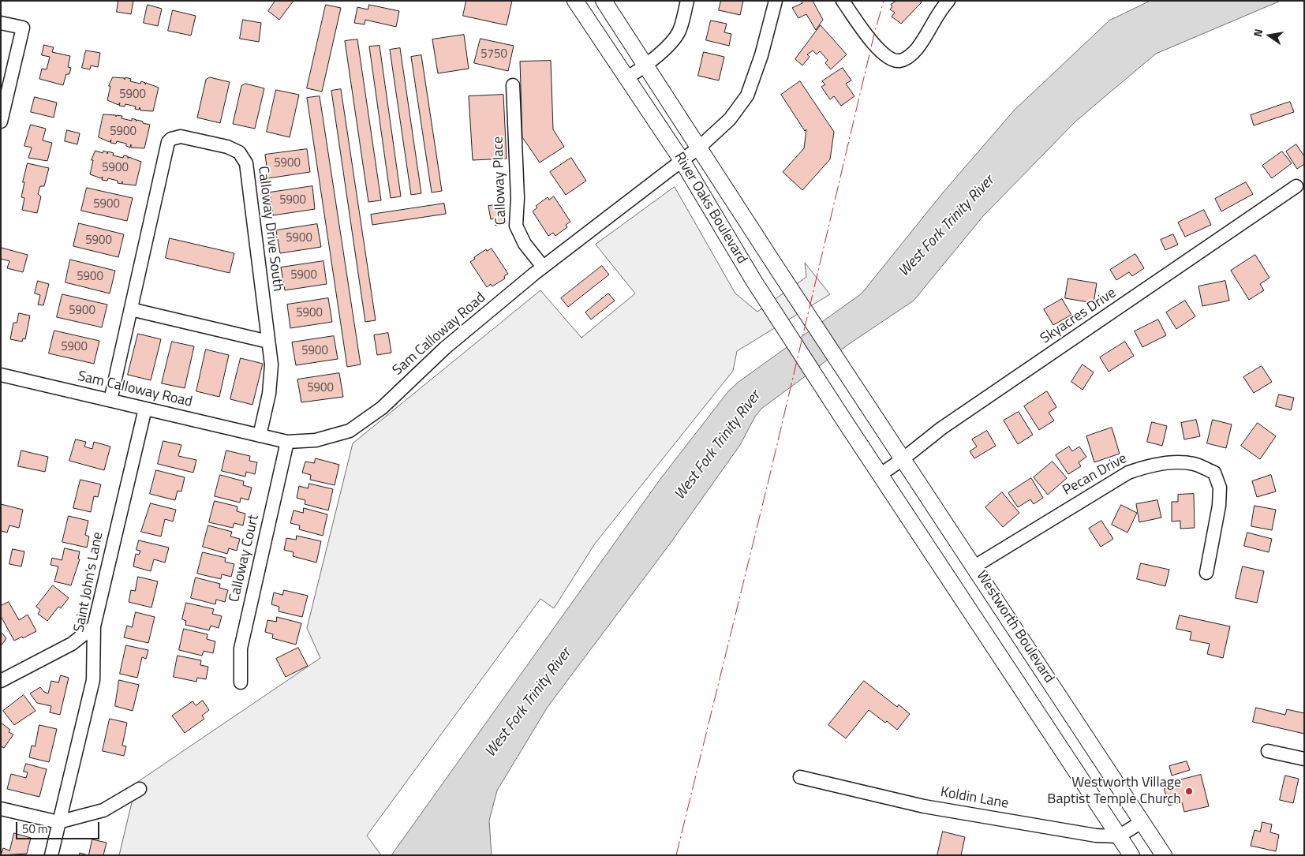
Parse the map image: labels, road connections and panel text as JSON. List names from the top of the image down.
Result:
{
  "streets": {
    "main road": ["River Oaks Boulevard", "Westworth Boulevard"],
    "street": [
      "Calloway Place",
      "Calloway Drive South",
      "Skyacres Drive",
      "Sam Calloway Road",
      "Pecan Drive",
      "Calloway Court",
      "Saint John's Lane",
      "Koldin Lane"
    ]
  },
  "crossings": [
    ["Calloway Place", "Sam Calloway Road"],
    ["River Oaks Boulevard", "Sam Calloway Road"],
    ["River Oaks Boulevard", "Westworth Boulevard"],
    ["Calloway Drive South", "Sam Calloway Road"],
    ["Skyacres Drive", "Westworth Boulevard"],
    ["Sam Calloway Road", "Calloway Court"],
    ["Sam Calloway Road", "Saint John's Lane"],
    ["Pecan Drive", "Westworth Boulevard"],
    ["Westworth Boulevard", "Koldin Lane"]
  ],
  "water": ["West Fork Trinity River"],
  "places": ["Westworth Village Baptist Temple Church"],
  "house_numbers": [
    "5750",
    "5900",
    "5900",
    "5900",
    "5900",
    "5900",
    "5900",
    "5900",
    "5900",
    "5900",
    "5900",
    "5900",
    "5900",
    "5900",
    "5900",
    "5900"
  ],
  "scale_bar": "50 m",
  "north": "left"
}
